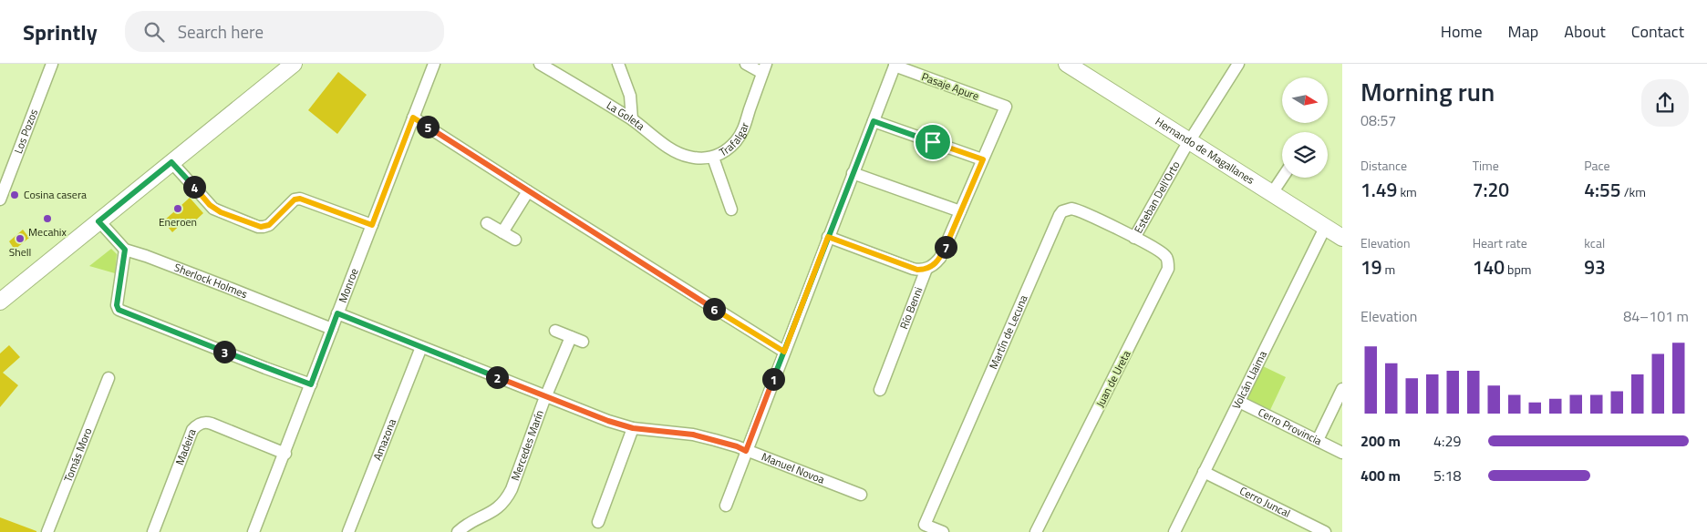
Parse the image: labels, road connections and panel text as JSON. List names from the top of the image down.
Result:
{
  "streets": {
    "main road": ["Hernando de Magallanes"],
    "street": [
      "Pasaje Apure",
      "La Goleta",
      "Los Pozos",
      "Trafalgar",
      "Esteban Dell'Orto",
      "Sherlock Holmes",
      "Monroe",
      "Río Benni",
      "Martín de Lecuna",
      "Juan de Ureta",
      "Volcán Llaima",
      "Cerro Provincia",
      "Amazona",
      "Mercedes Marín",
      "Madeira",
      "Tomás Moro",
      "Manuel Novoa",
      "Cerro Juncal"
    ]
  },
  "crossings": [
    ["Pasaje Apure", "Río Benni"],
    ["La Goleta", "Trafalgar"],
    ["Hernando de Magallanes", "Esteban Dell'Orto"],
    ["Hernando de Magallanes", "Volcán Llaima"],
    ["Esteban Dell'Orto", "Martín de Lecuna"],
    ["Esteban Dell'Orto", "Juan de Ureta"],
    ["Sherlock Holmes", "Monroe"],
    ["Monroe", "Madeira"],
    ["Monroe", "Manuel Novoa"],
    ["Martín de Lecuna", "Juan de Ureta"],
    ["Volcán Llaima", "Cerro Provincia"],
    ["Volcán Llaima", "Cerro Juncal"],
    ["Amazona", "Manuel Novoa"],
    ["Mercedes Marín", "Manuel Novoa"]
  ],
  "places": [
    "Cosina casera",
    "Eneroen",
    "Mecahix",
    "Shell"
  ],
  "north": "right",
  "page": {
    "header": "Sprintly",
    "search": "Search here",
    "nav": [
      "Home",
      "Map",
      "About",
      "Contact"
    ],
    "heading": ["Morning run", "08:57"],
    "pins": [
      "5",
      "4",
      "7",
      "6",
      "3",
      "2",
      "1"
    ],
    "stats": [
      ["Distance", "1.49 km"],
      ["Time", "7:20"],
      ["Pace", "4:55 /km"],
      ["Elevation", "19 m"],
      ["Heart rate", "140 bpm"],
      ["kcal", "93"]
    ],
    "chart": ["Elevation", "84–101 m"],
    "list": [
      {
        "name": "200 m",
        "note": "4:29"
      },
      {
        "name": "400 m",
        "note": "5:18"
      }
    ]
  }
}
